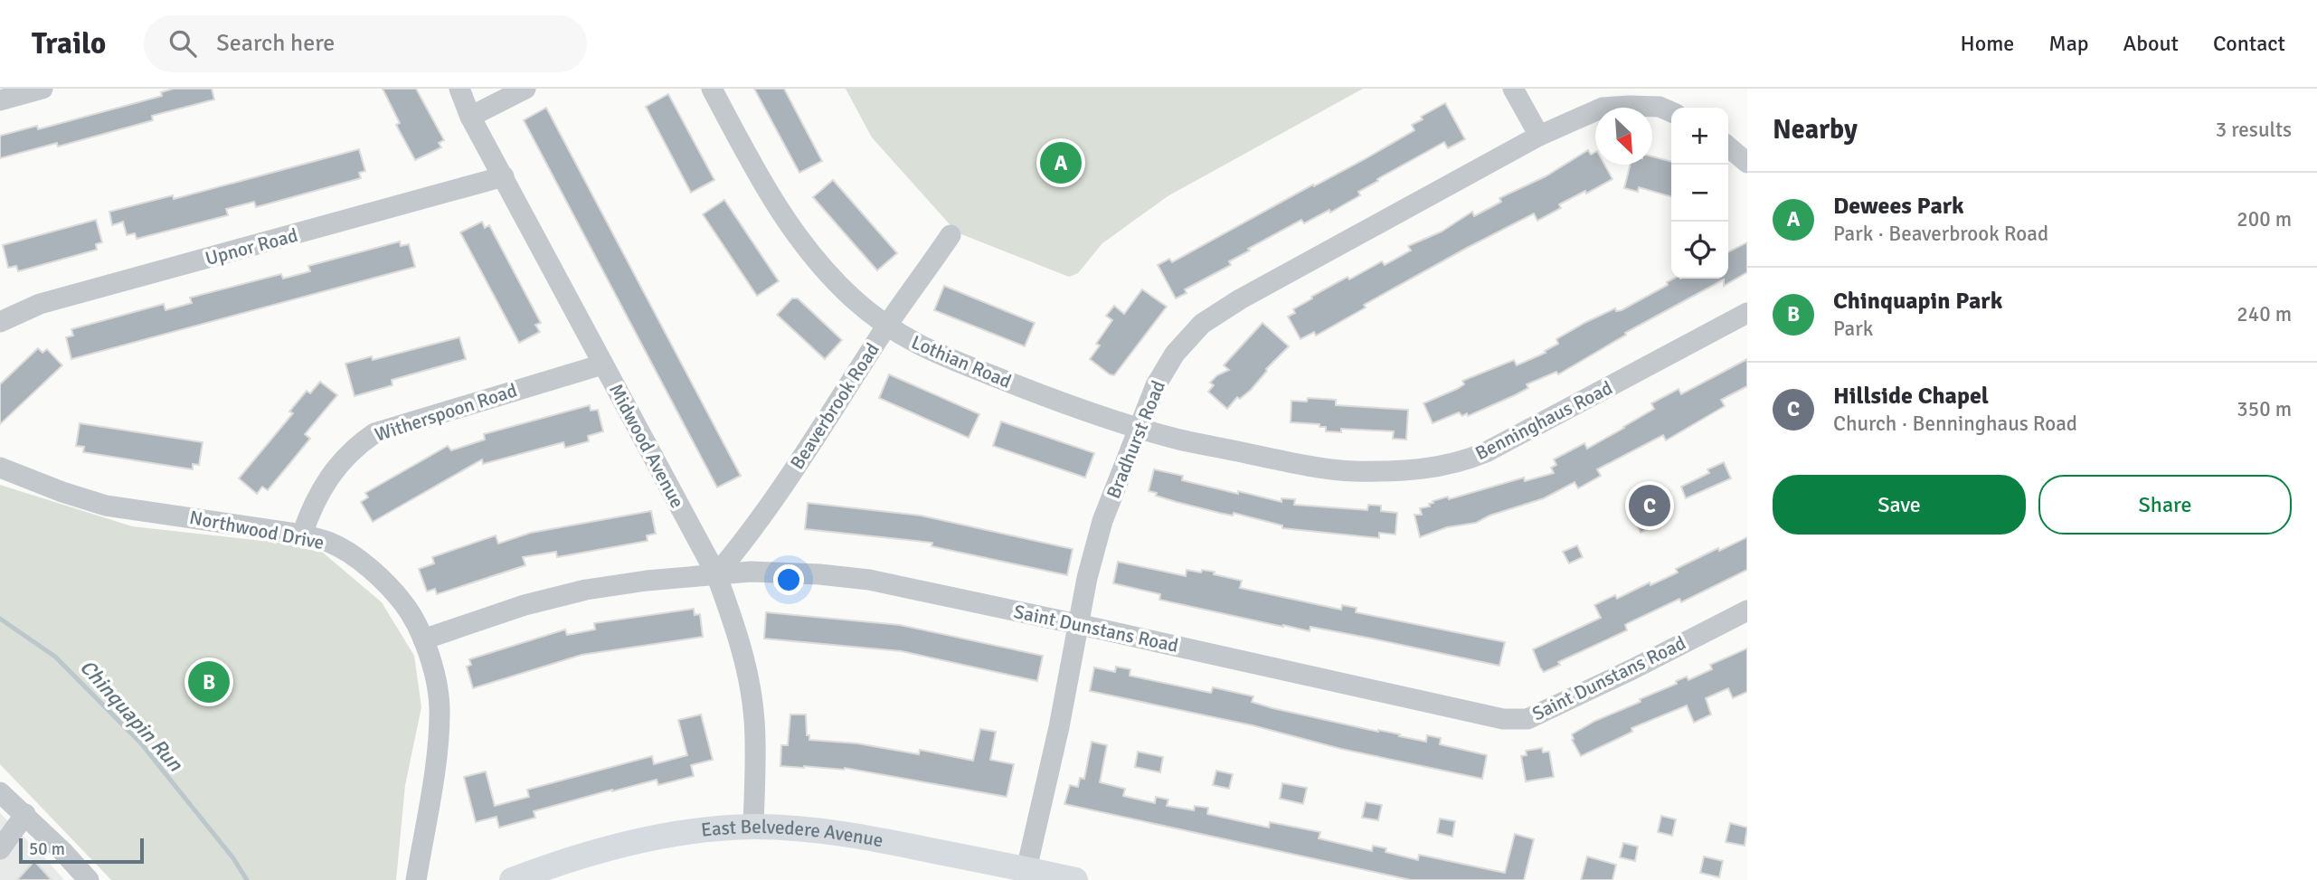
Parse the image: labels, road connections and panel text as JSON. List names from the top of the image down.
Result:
{
  "streets": {
    "main road": ["East Belvedere Avenue"],
    "street": [
      "Upnor Road",
      "Lothian Road",
      "Beaverbrook Road",
      "Witherspoon Road",
      "Benninghaus Road",
      "Bradhurst Road",
      "Midwood Avenue",
      "Northwood Drive",
      "Saint Dunstans Road"
    ]
  },
  "crossings": [
    ["Upnor Road", "Midwood Avenue"],
    ["Lothian Road", "Beaverbrook Road"],
    ["Lothian Road", "Benninghaus Road"],
    ["Lothian Road", "Bradhurst Road"],
    ["Beaverbrook Road", "Midwood Avenue"],
    ["Beaverbrook Road", "Saint Dunstans Road"],
    ["Witherspoon Road", "Midwood Avenue"],
    ["Witherspoon Road", "Northwood Drive"],
    ["Benninghaus Road", "Bradhurst Road"],
    ["Bradhurst Road", "Saint Dunstans Road"],
    ["Bradhurst Road", "East Belvedere Avenue"],
    ["Midwood Avenue", "Saint Dunstans Road"],
    ["Midwood Avenue", "East Belvedere Avenue"],
    ["Northwood Drive", "Saint Dunstans Road"]
  ],
  "water": ["Chinquapin Run"],
  "scale_bar": "50 m",
  "north": "bottom right",
  "page": {
    "header": "Trailo",
    "search": "Search here",
    "nav": [
      "Home",
      "Map",
      "About",
      "Contact"
    ],
    "heading": ["Nearby", "3 results"],
    "map_buttons": ["+", "−"],
    "pins": ["A", "C", "B"],
    "list": [
      {
        "mark": "A",
        "name": "Dewees Park",
        "note": "Park · Beaverbrook Road",
        "value": "200 m"
      },
      {
        "mark": "B",
        "name": "Chinquapin Park",
        "note": "Park",
        "value": "240 m"
      },
      {
        "mark": "C",
        "name": "Hillside Chapel",
        "note": "Church · Benninghaus Road",
        "value": "350 m"
      }
    ],
    "buttons": ["Save", "Share"],
    "scale": "50 m"
  }
}
